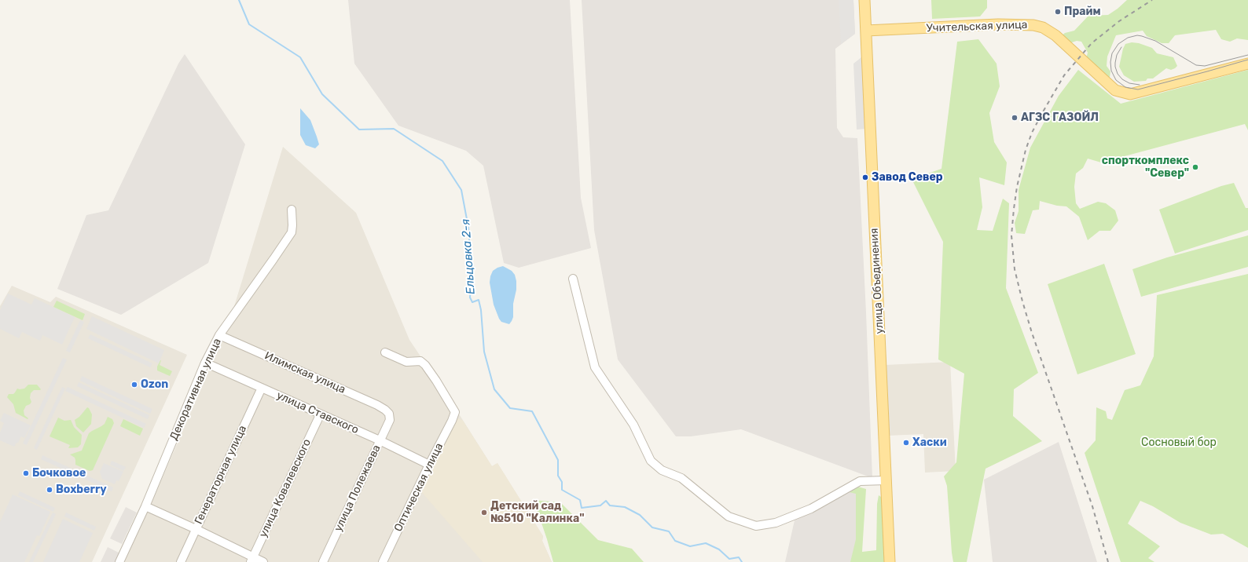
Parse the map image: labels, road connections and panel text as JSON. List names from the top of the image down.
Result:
{
  "streets": {
    "main road": ["Учительская улица", "улица Объединения"],
    "street": [
      "Илимская улица",
      "Декоративная улица",
      "улица Ставского",
      "Генераторная улица",
      "Оптическая улица",
      "улица Ковалевского",
      "улица Полежаева"
    ]
  },
  "crossings": [
    ["Учительская улица", "улица Объединения"],
    ["Илимская улица", "Декоративная улица"],
    ["Илимская улица", "улица Полежаева"],
    ["Декоративная улица", "улица Ставского"],
    ["улица Ставского", "Генераторная улица"],
    ["улица Ставского", "Оптическая улица"],
    ["улица Ставского", "улица Ковалевского"],
    ["улица Ставского", "улица Полежаева"]
  ],
  "water": ["Ельцовка 2-я"],
  "parks": ["Сосновый бор"],
  "places": [
    "Прайм",
    "АГЗС ГАЗОЙЛ",
    "спорткомплекс \"Север\"",
    "Завод Север",
    "Ozon",
    "Хаски",
    "Бочковое",
    "Boxberry",
    "Детский сад №510 \"Калинка\""
  ]
}
